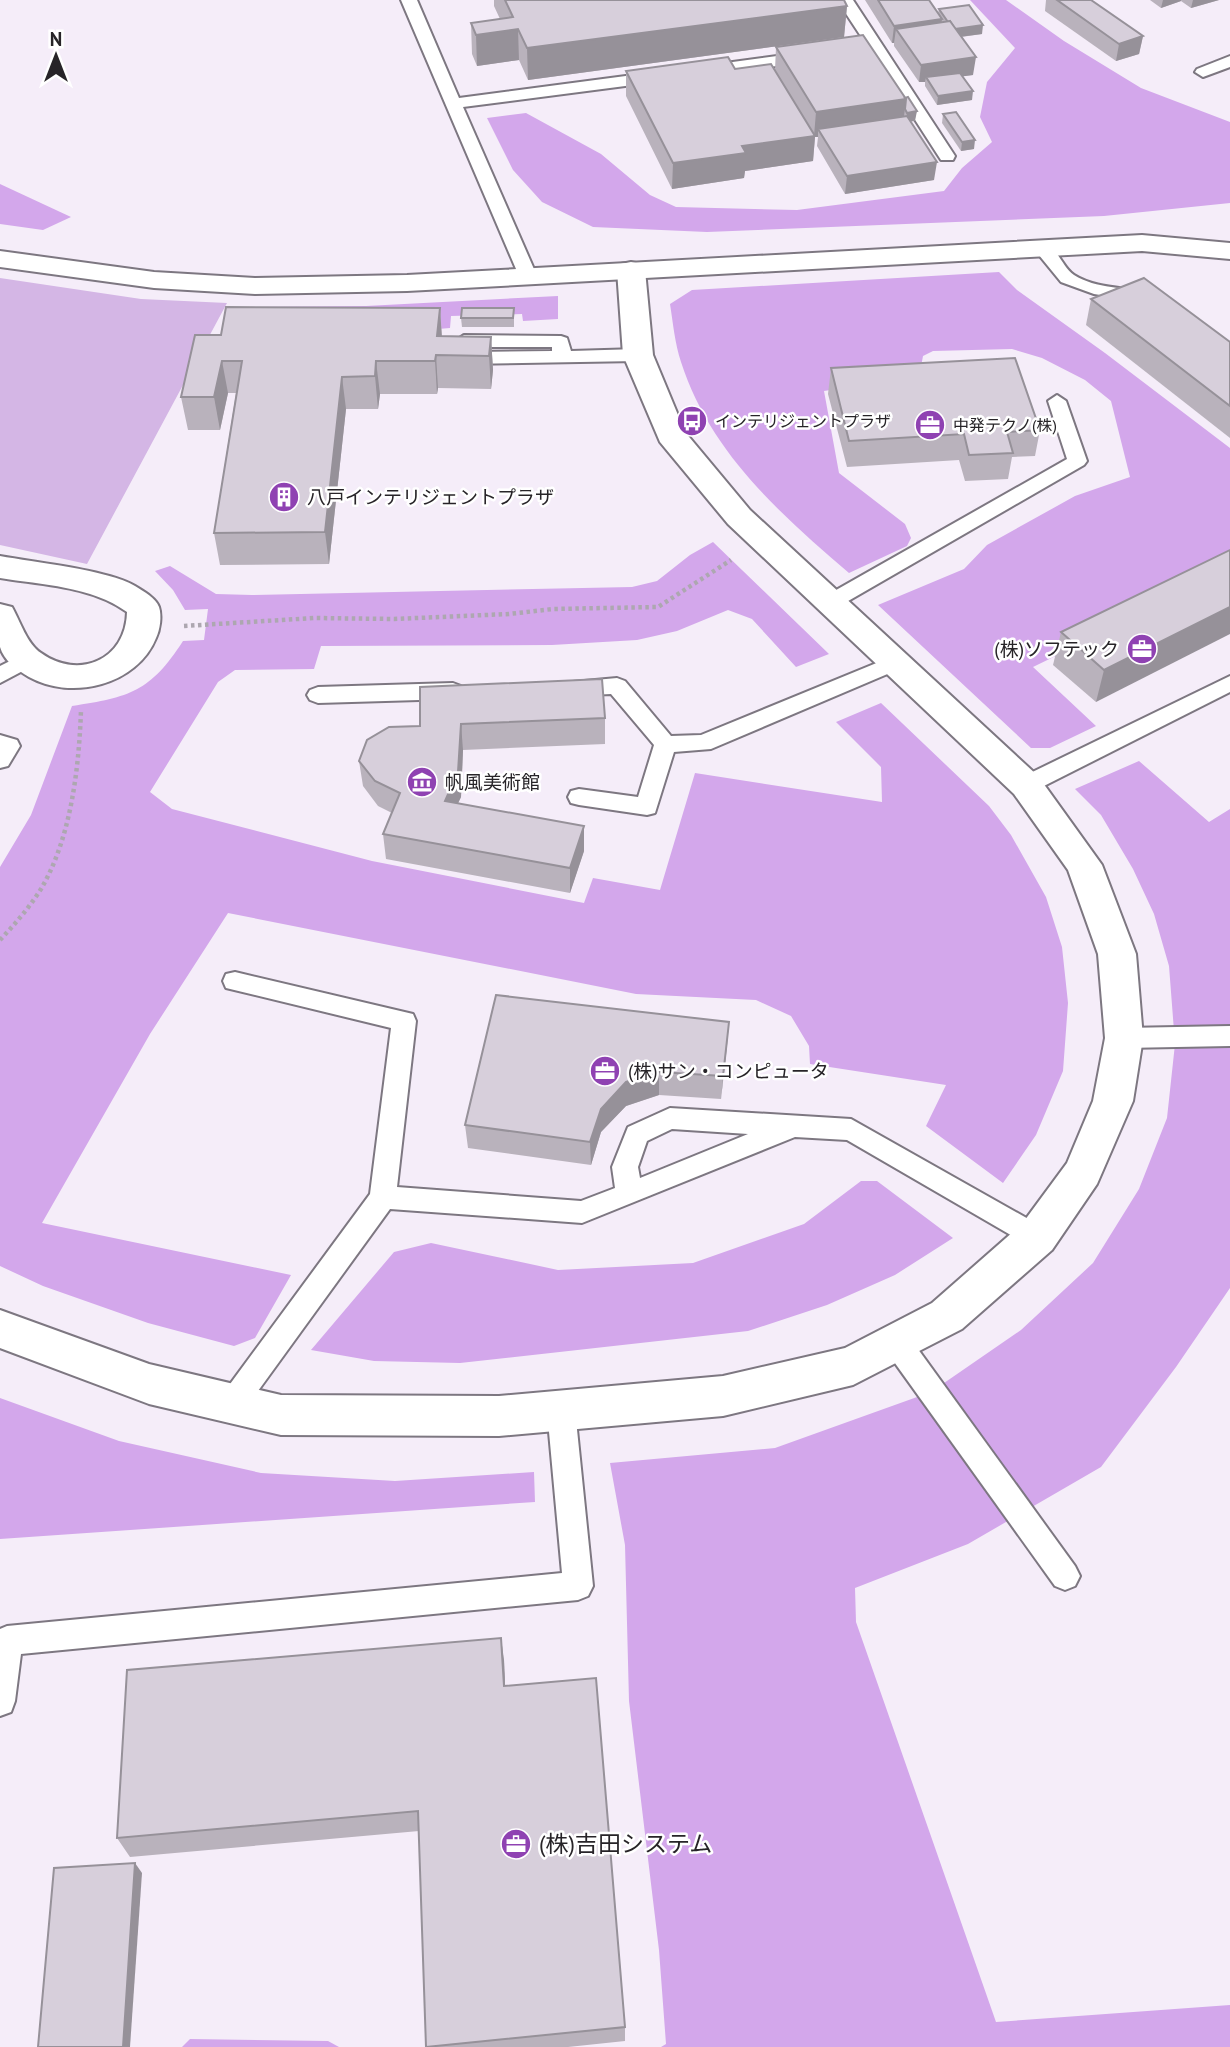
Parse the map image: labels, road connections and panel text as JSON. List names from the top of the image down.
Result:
{
  "places": {
    "bus stop": ["インテリジェントプラザ"],
    "office": [
      "中発テクノ(株)",
      "(株)ソフテック",
      "(株)サン・コンピュータ",
      "(株)吉田システム"
    ],
    "building": ["八戸インテリジェントプラザ"],
    "museum": ["帆風美術館"]
  },
  "north": "top"
}
